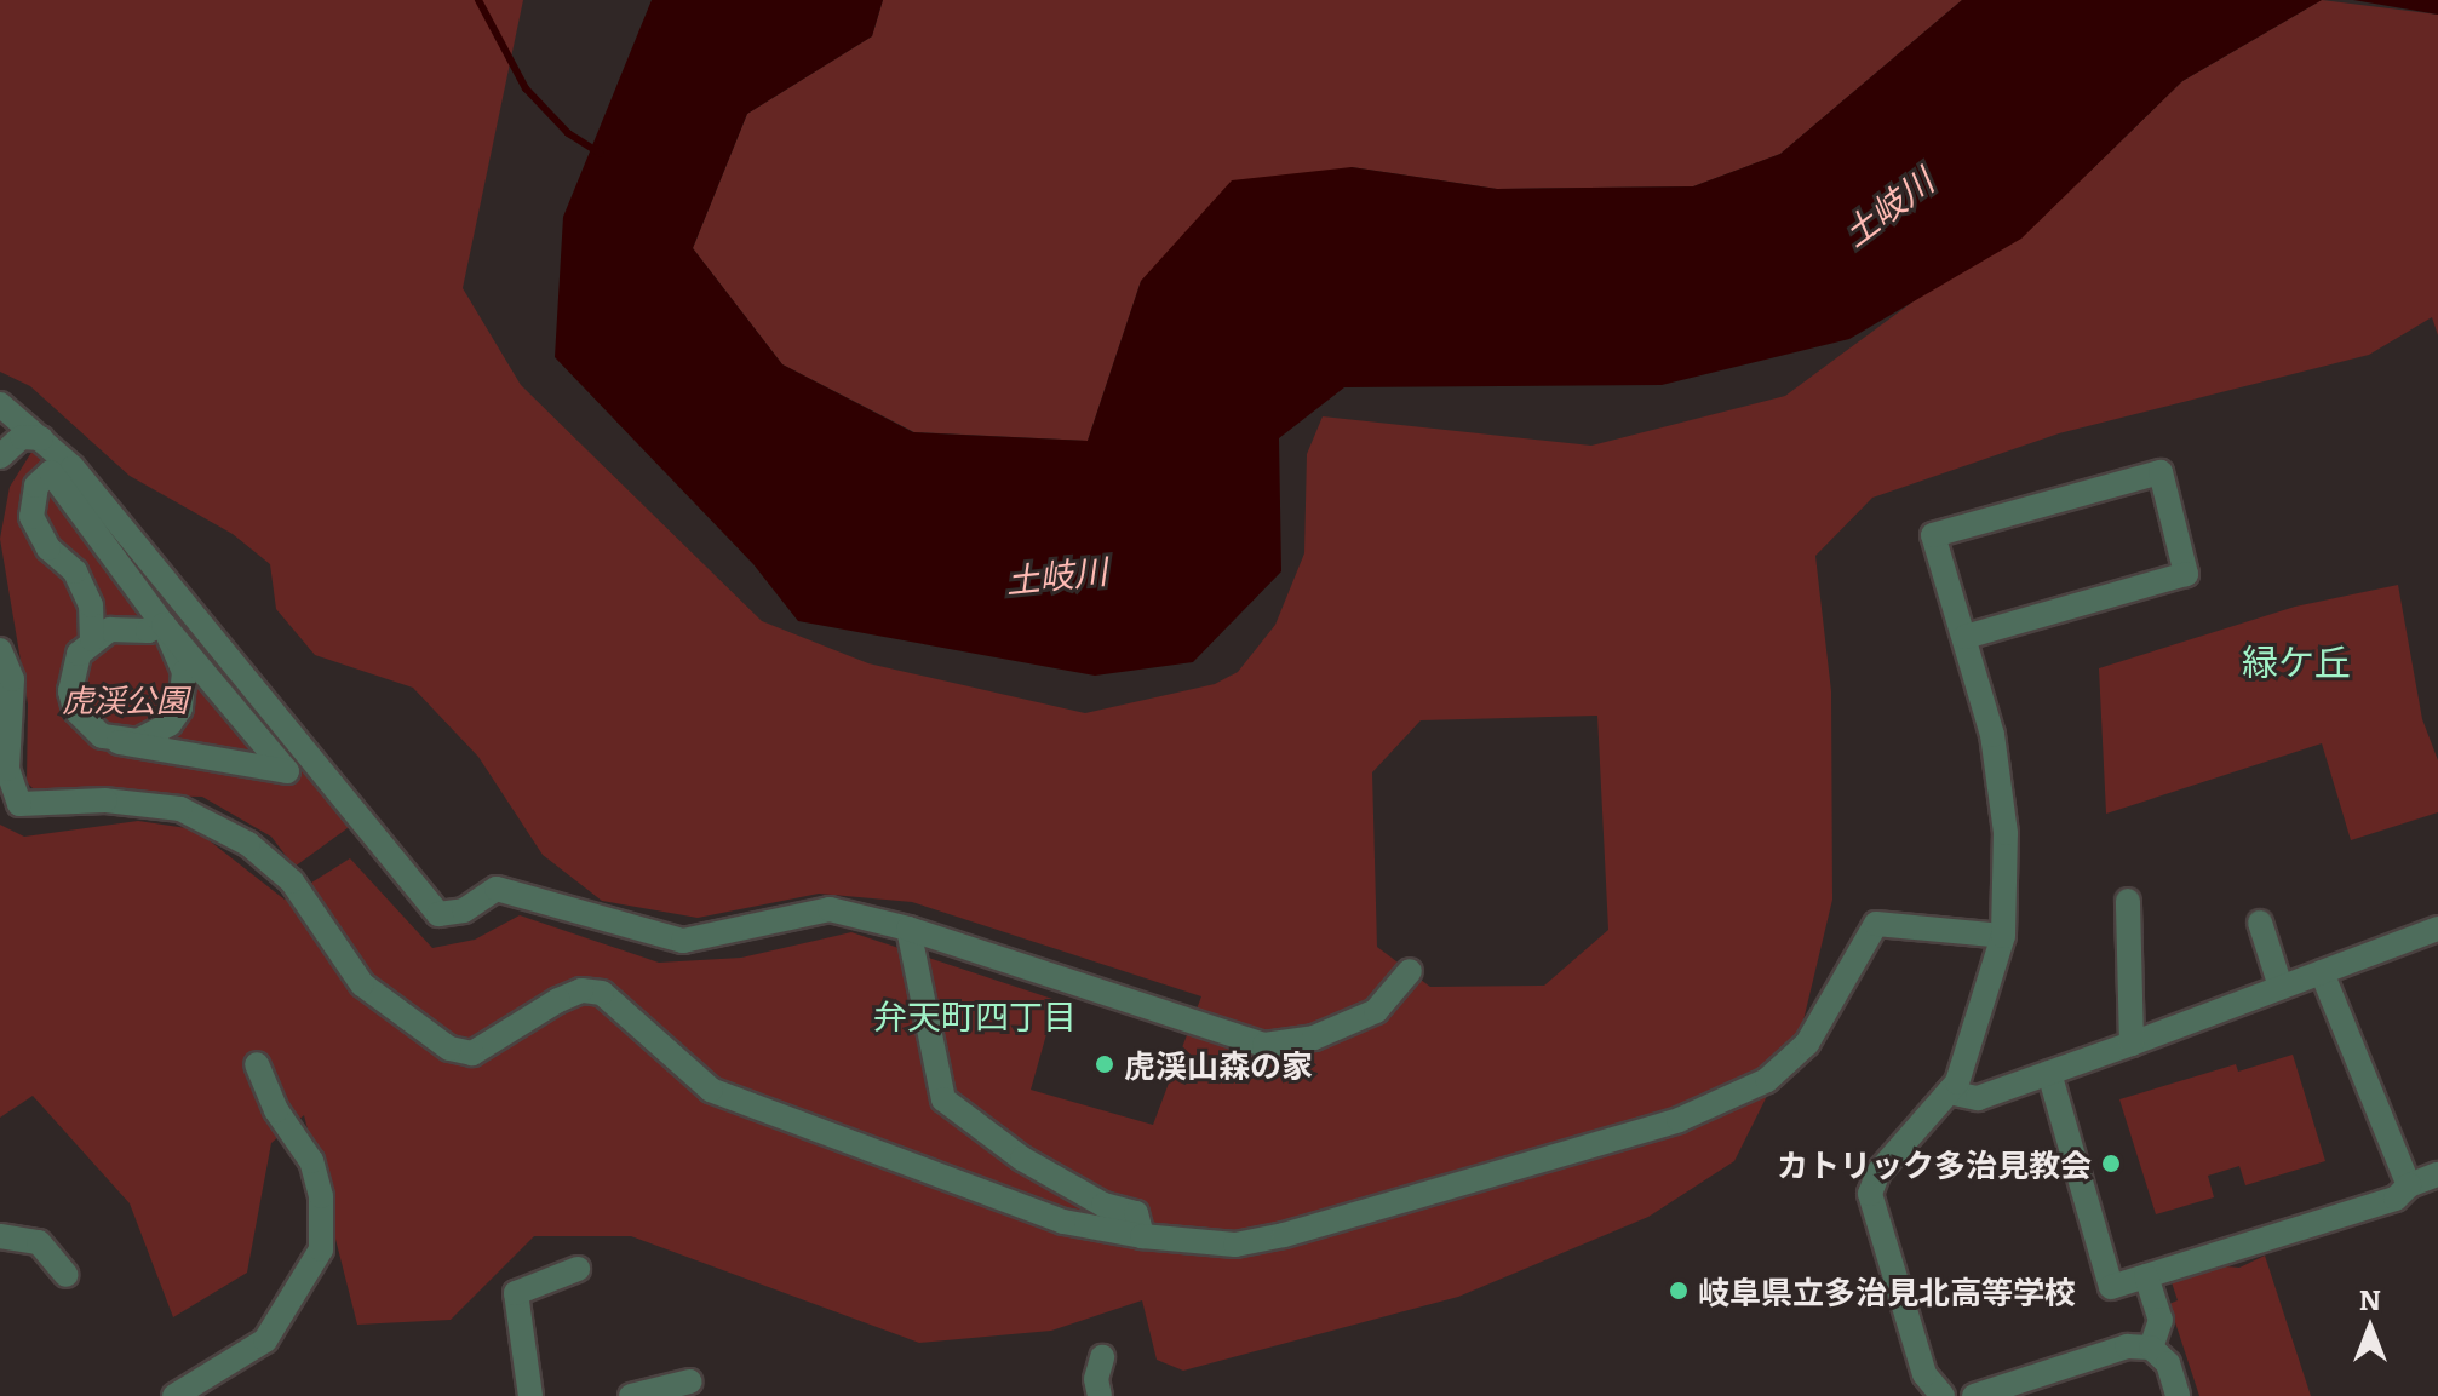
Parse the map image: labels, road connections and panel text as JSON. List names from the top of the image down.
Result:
{
  "districts": ["緑ケ丘", "弁天町四丁目"],
  "water": ["土岐川"],
  "parks": ["虎渓公園"],
  "places": ["虎渓山森の家", "カトリック多治見教会", "岐阜県立多治見北高等学校"],
  "north": "top"
}
